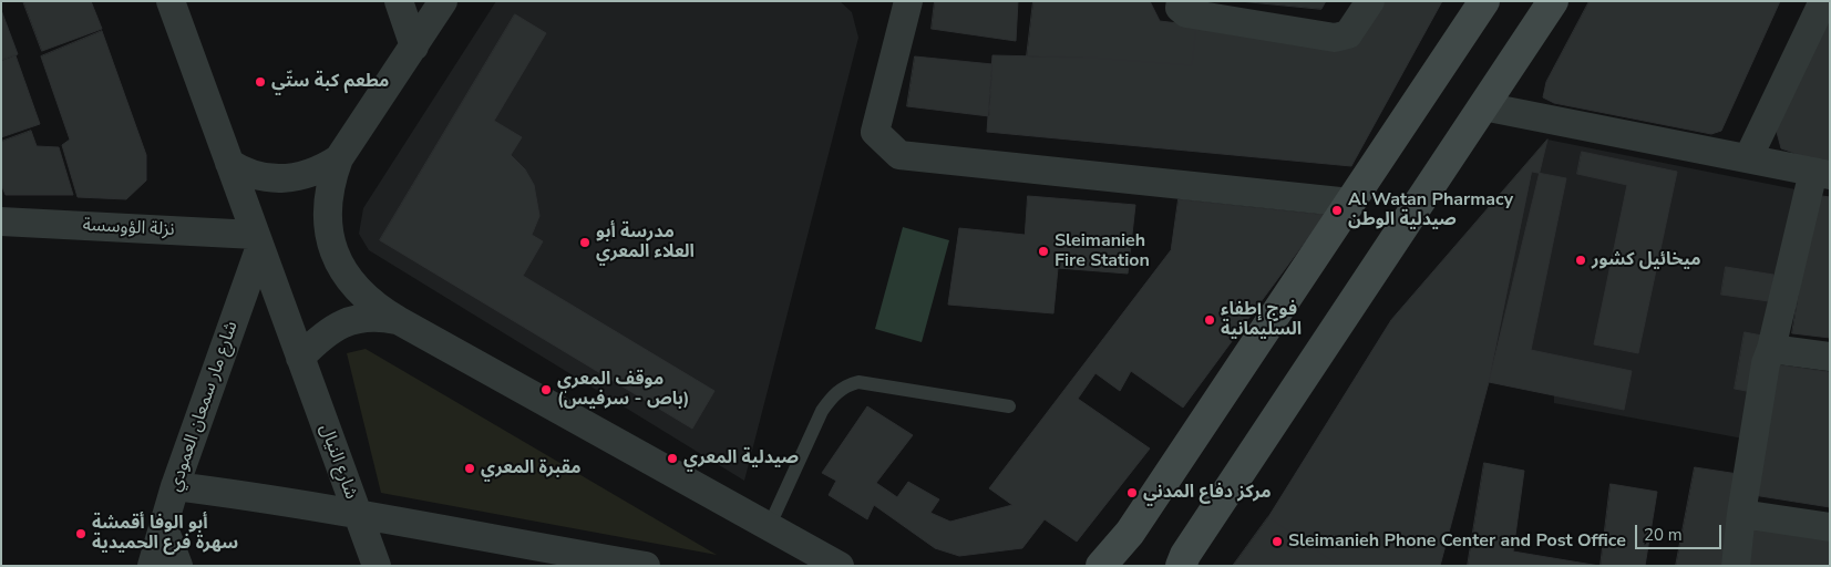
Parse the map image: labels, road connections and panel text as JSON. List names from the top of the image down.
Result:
{
  "streets": {
    "street": ["نزلة الؤوسسة", "شارع مار سمعان العمودي", "شارع النيال"]
  },
  "crossings": [
    ["نزلة الؤوسسة", "شارع مار سمعان العمودي"],
    ["نزلة الؤوسسة", "شارع النيال"],
    ["شارع مار سمعان العمودي", "شارع النيال"]
  ],
  "places": [
    "مطعم كبة ستّي",
    "Al Watan Pharmacy صيدلية الوطن",
    "مدرسة أبو العلاء المعري",
    "Sleimanieh Fire Station",
    "ميخائيل كشور",
    "فوج إطفاء السليمانية",
    "موقف المعري (باص - سرفيس)",
    "صيدلية المعري",
    "مقبرة المعري",
    "مركز دفاع المدني",
    "أبو الوفا أقمشة سهرة فرع الحميدية",
    "Sleimanieh Phone Center and Post Office"
  ],
  "scale_bar": "20 m"
}
